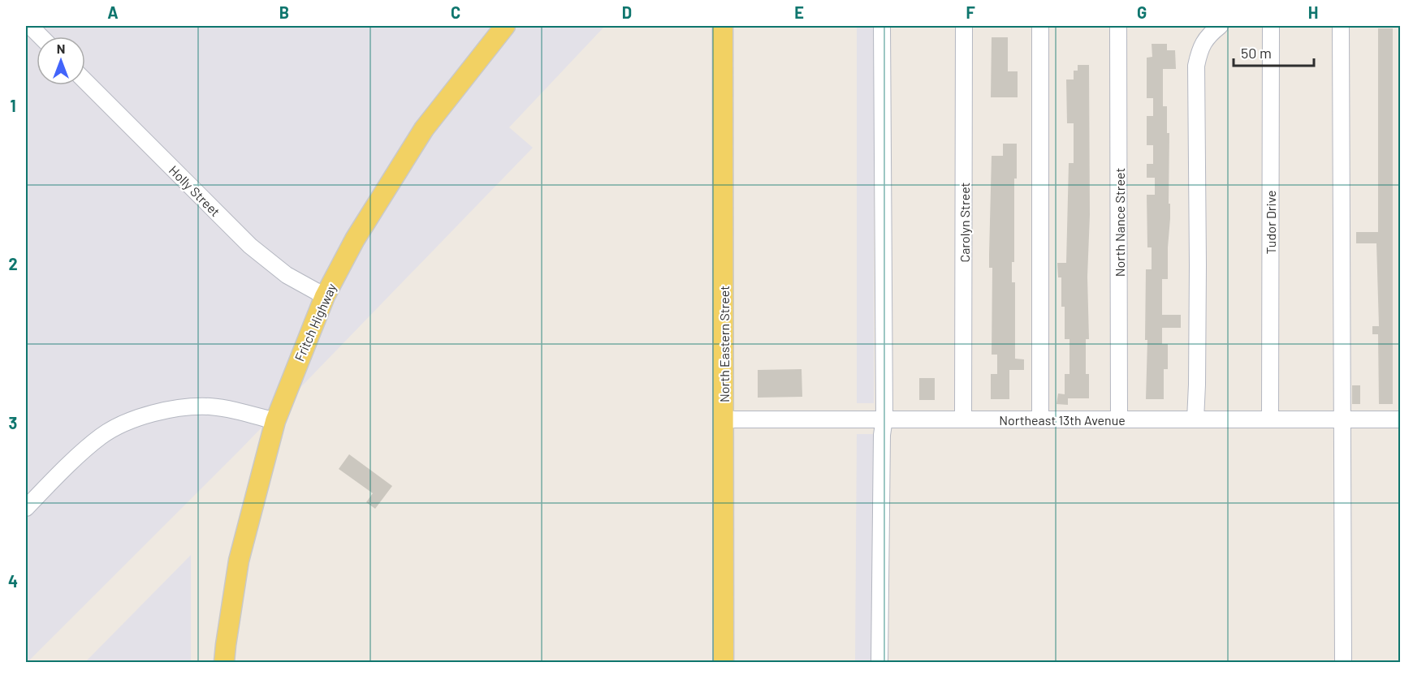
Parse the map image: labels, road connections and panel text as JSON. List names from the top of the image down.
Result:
{
  "streets": {
    "main road": ["Fritch Highway", "North Eastern Street"],
    "street": [
      "Holly Street",
      "Carolyn Street",
      "North Nance Street",
      "Tudor Drive",
      "Northeast 13th Avenue"
    ]
  },
  "crossings": [
    ["Holly Street", "Fritch Highway"],
    ["Carolyn Street", "Northeast 13th Avenue"],
    ["North Nance Street", "Northeast 13th Avenue"],
    ["Tudor Drive", "Northeast 13th Avenue"],
    ["North Eastern Street", "Northeast 13th Avenue"]
  ],
  "scale_bar": "50 m",
  "north": "top",
  "grid": {
    "columns": [
      "A",
      "B",
      "C",
      "D",
      "E",
      "F",
      "G",
      "H"
    ],
    "rows": [
      "1",
      "2",
      "3",
      "4"
    ]
  }
}
